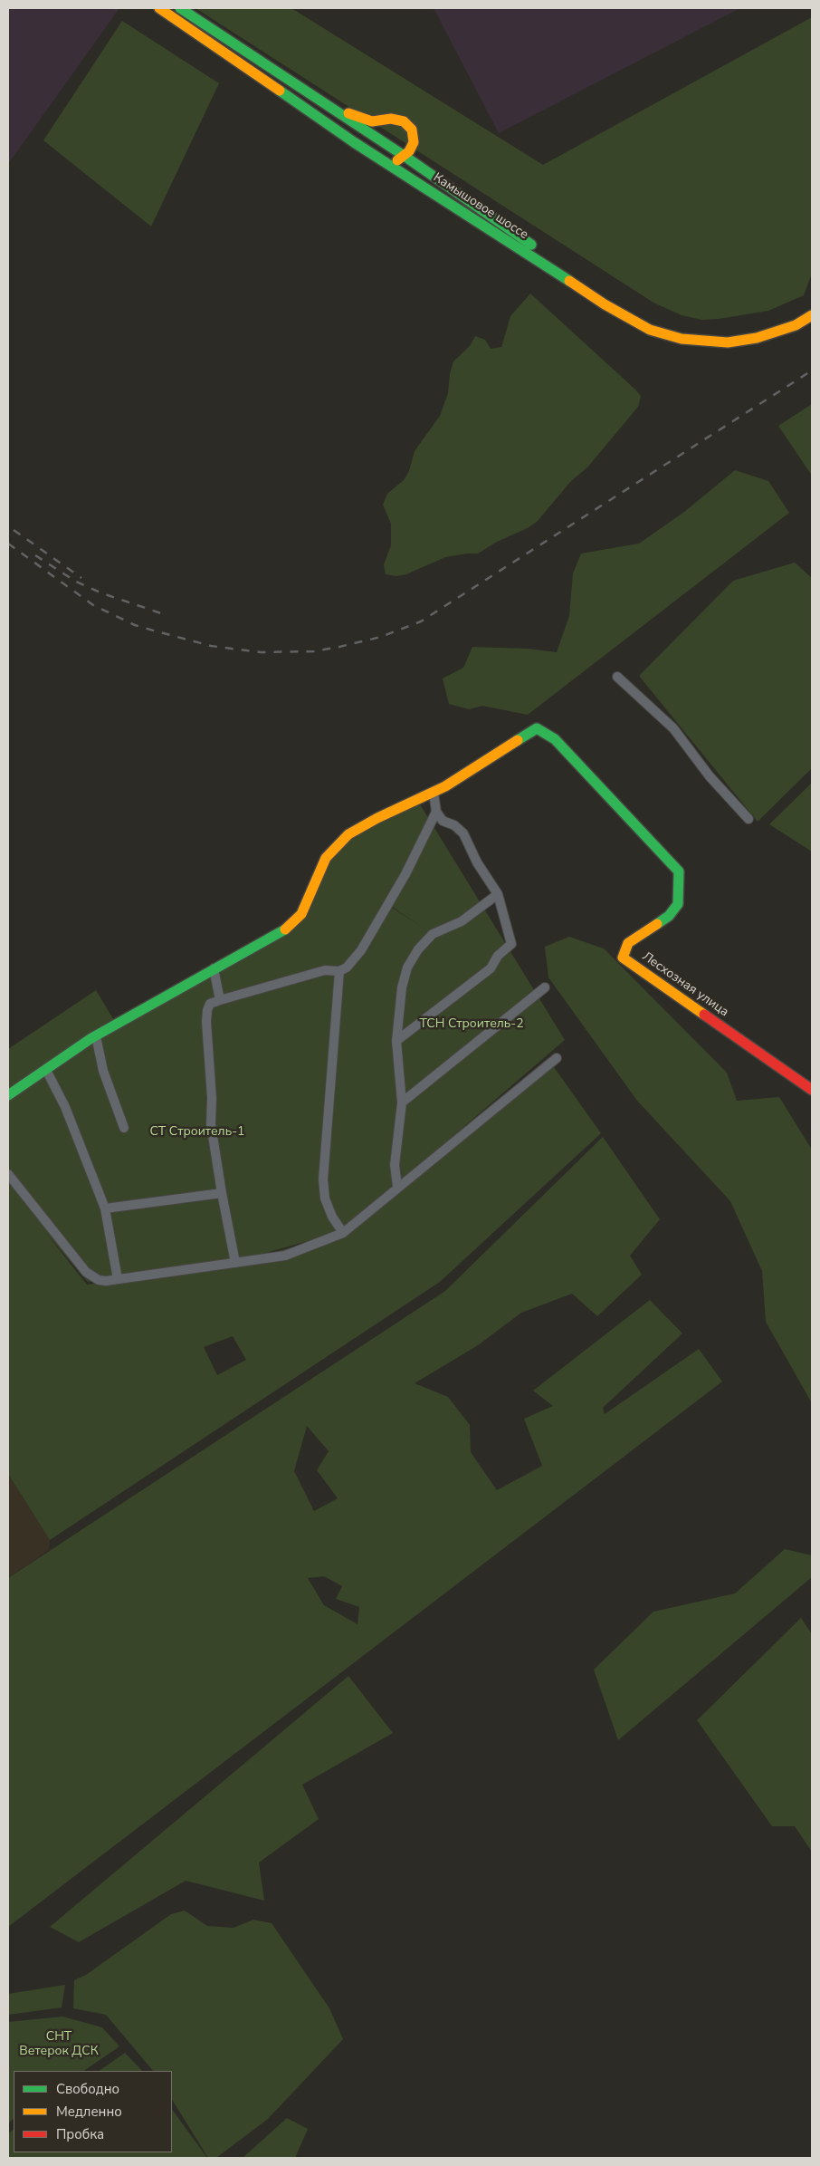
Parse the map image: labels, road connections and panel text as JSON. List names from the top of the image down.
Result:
{
  "streets": {
    "main road": ["Камышовое шоссе", "Лесхозная улица"]
  },
  "parks": ["ТСН Строитель-2", "СТ Строитель-1", "СНТ Ветерок ДСК"],
  "legend": ["Свободно", "Медленно", "Пробка"]
}
